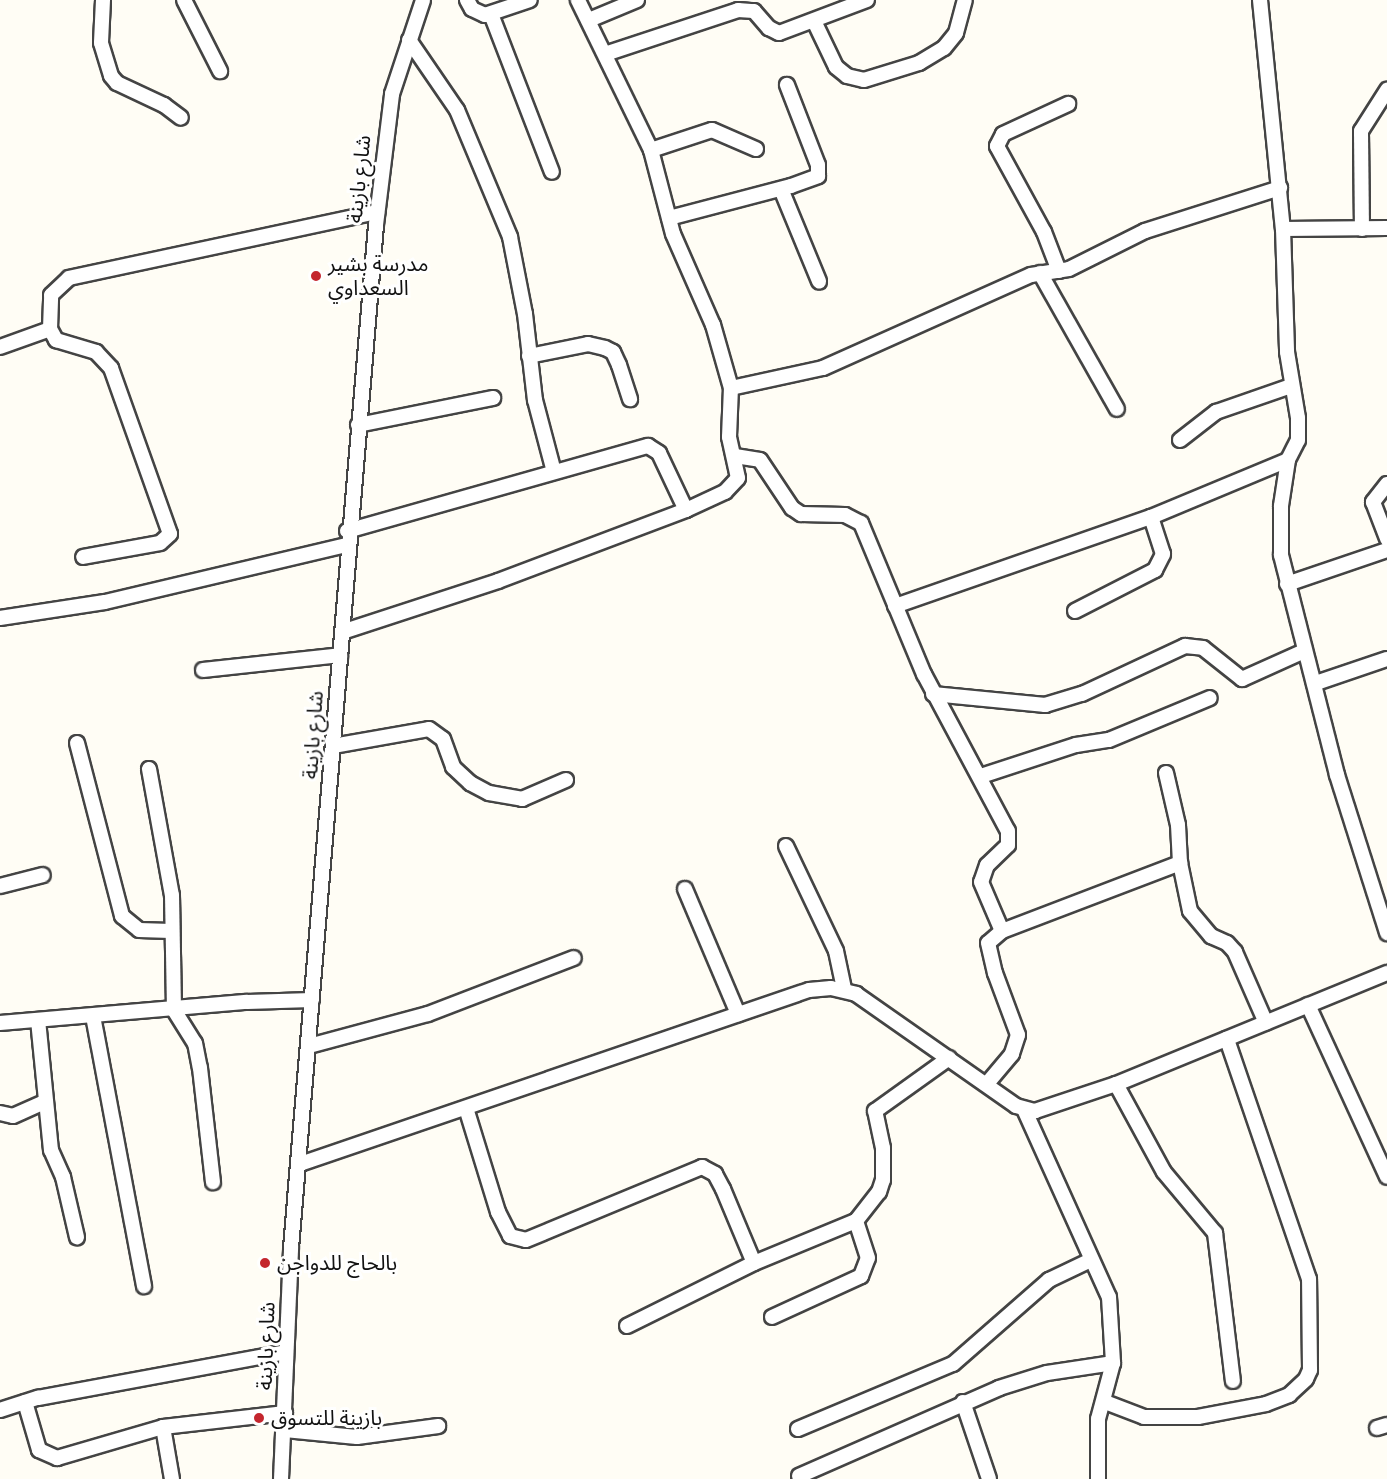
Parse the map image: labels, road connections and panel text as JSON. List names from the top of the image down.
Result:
{
  "streets": {
    "street": ["شارع بازينة"]
  },
  "places": ["مدرسة بشير السعداوي", "بالحاج للدواجن", "بازينة للتسوق"]
}
